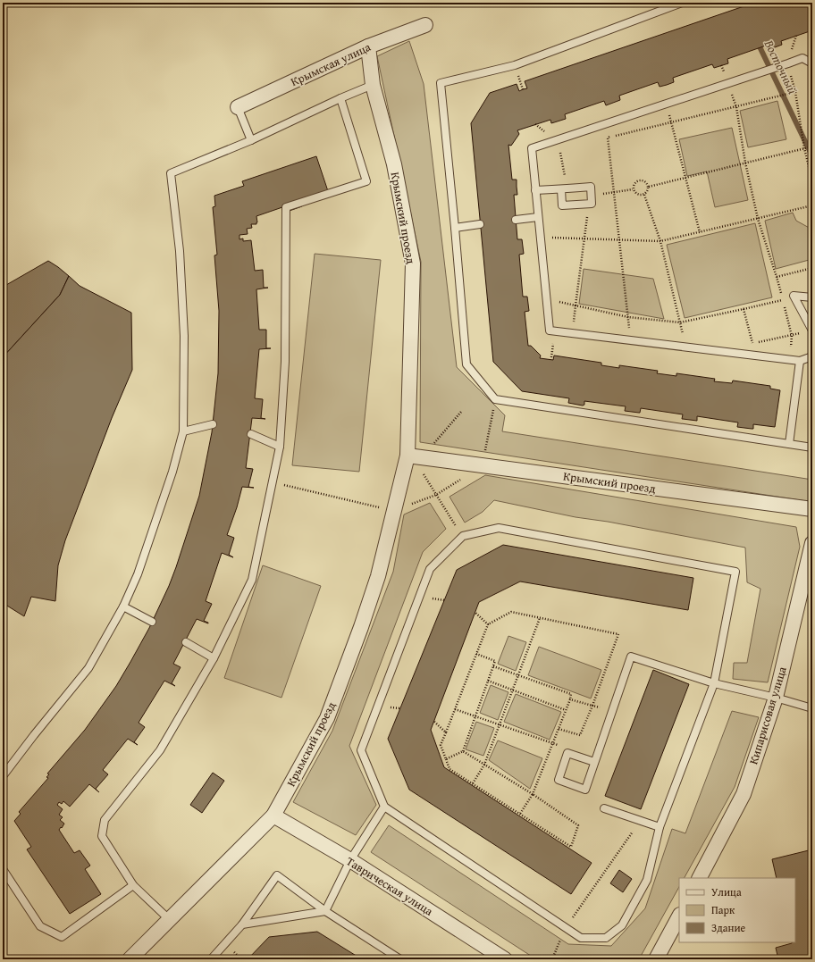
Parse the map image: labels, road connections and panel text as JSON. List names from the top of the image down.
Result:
{
  "streets": {
    "street": [
      "Крымская улица",
      "Крымский проезд",
      "Кипарисовая улица",
      "Таврическая улица"
    ]
  },
  "crossings": [
    ["Крымская улица", "Крымский проезд"],
    ["Крымский проезд", "Таврическая улица"]
  ],
  "water": ["Восточный"],
  "legend": ["Улица", "Парк", "Здание"]
}
